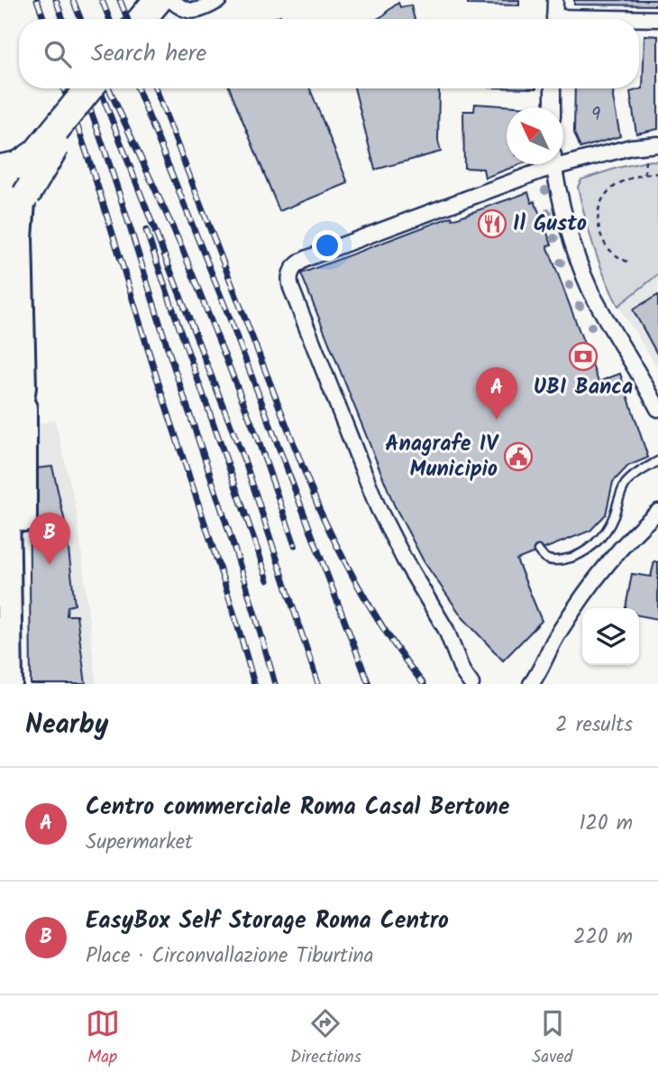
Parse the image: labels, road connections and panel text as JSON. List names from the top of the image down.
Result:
{
  "places": {
    "restaurant": ["Il Gusto"],
    "bank": ["UBI Banca"],
    "public building": ["Anagrafe IV Municipio"]
  },
  "house_numbers": ["9"],
  "north": "top left",
  "page": {
    "search": "Search here",
    "pins": ["A", "B"],
    "heading": ["Nearby", "2 results"],
    "list": [
      {
        "mark": "A",
        "name": "Centro commerciale Roma Casal Bertone",
        "note": "Supermarket",
        "value": "120 m"
      },
      {
        "mark": "B",
        "name": "EasyBox Self Storage Roma Centro",
        "note": "Place · Circonvallazione Tiburtina",
        "value": "220 m"
      }
    ],
    "nav": ["Map", "Directions", "Saved"]
  }
}
